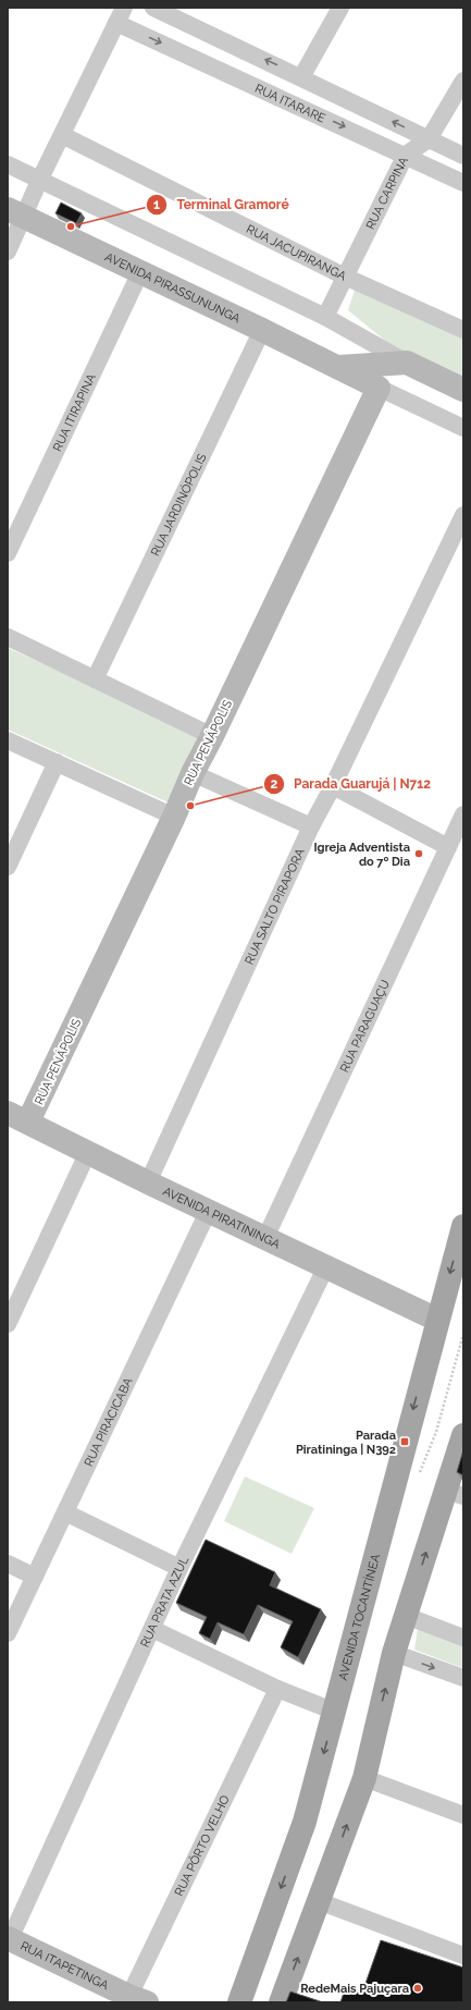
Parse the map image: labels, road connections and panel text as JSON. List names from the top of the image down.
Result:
{
  "streets": {
    "main road": ["AVENIDA TOCANTÍNEA"],
    "street": [
      "RUA ITARARE",
      "RUA CARPINA",
      "RUA JACUPIRANGA",
      "AVENIDA PIRASSUNUNGA",
      "RUA ITIRAPINA",
      "RUA JARDINÓPOLIS",
      "RUA PENÁPOLIS",
      "RUA SALTO PIRAPORA",
      "RUA PARAGUAÇU",
      "AVENIDA PIRATININGA",
      "RUA PIRACICABA",
      "RUA PRATA AZUL",
      "RUA PÔRTO VELHO",
      "RUA ITAPETINGA"
    ]
  },
  "crossings": [
    ["RUA ITARARE", "RUA CARPINA"],
    ["RUA CARPINA", "RUA JACUPIRANGA"],
    ["AVENIDA PIRASSUNUNGA", "RUA ITIRAPINA"],
    ["AVENIDA PIRASSUNUNGA", "RUA JARDINÓPOLIS"],
    ["AVENIDA PIRASSUNUNGA", "RUA PENÁPOLIS"],
    ["RUA PENÁPOLIS", "AVENIDA PIRATININGA"],
    ["RUA SALTO PIRAPORA", "AVENIDA PIRATININGA"],
    ["RUA PARAGUAÇU", "AVENIDA PIRATININGA"],
    ["AVENIDA PIRATININGA", "RUA PIRACICABA"],
    ["AVENIDA PIRATININGA", "RUA PRATA AZUL"],
    ["AVENIDA PIRATININGA", "AVENIDA TOCANTÍNEA"],
    ["RUA PRATA AZUL", "RUA ITAPETINGA"],
    ["RUA PÔRTO VELHO", "RUA ITAPETINGA"]
  ],
  "places": {
    "other": [
      "Terminal Gramoré",
      "Parada Guarujá | N712",
      "Igreja Adventista do 7º Dia",
      "RedeMais Pajuçara"
    ],
    "transit": ["Parada Piratininga | N392"]
  }
}
